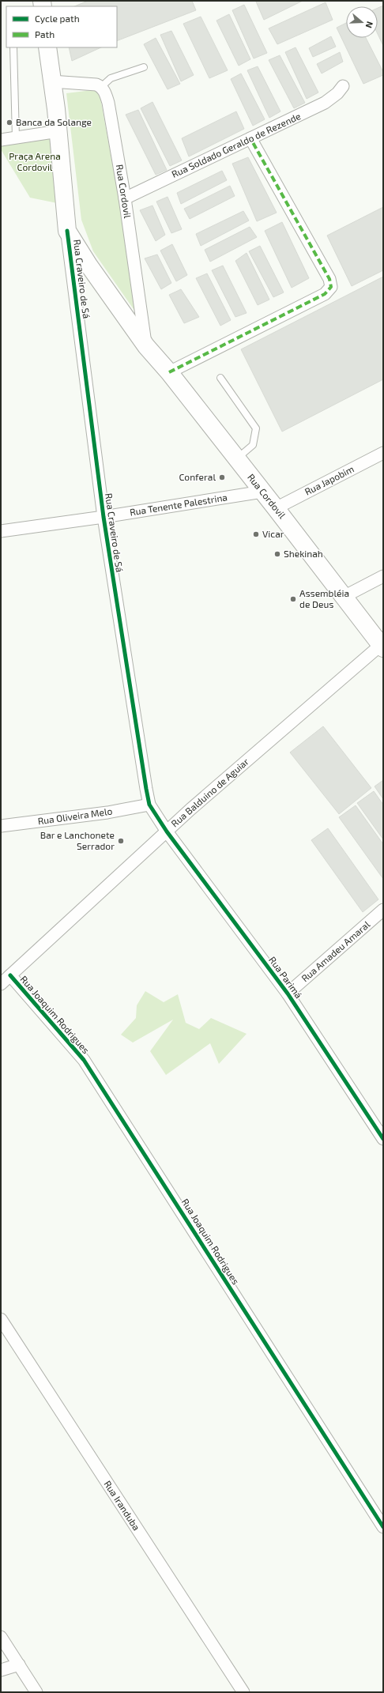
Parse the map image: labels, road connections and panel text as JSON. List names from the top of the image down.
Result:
{
  "streets": {
    "main road": ["Rua Cordovil"],
    "street": [
      "Rua Soldado Geraldo de Rezende",
      "Rua Craveiro de Sá",
      "Rua Japobim",
      "Rua Tenente Palestrina",
      "Rua Balduino de Aguiar",
      "Rua Oliveira Melo",
      "Rua Amadeu Amaral",
      "Rua Parimá",
      "Rua Joaquim Rodrigues",
      "Rua Iranduba"
    ]
  },
  "crossings": [
    ["Rua Soldado Geraldo de Rezende", "Rua Cordovil"],
    ["Rua Cordovil", "Rua Craveiro de Sá"],
    ["Rua Cordovil", "Rua Japobim"],
    ["Rua Cordovil", "Rua Tenente Palestrina"],
    ["Rua Cordovil", "Rua Balduino de Aguiar"],
    ["Rua Craveiro de Sá", "Rua Tenente Palestrina"],
    ["Rua Craveiro de Sá", "Rua Balduino de Aguiar"],
    ["Rua Craveiro de Sá", "Rua Oliveira Melo"],
    ["Rua Craveiro de Sá", "Rua Parimá"],
    ["Rua Balduino de Aguiar", "Rua Parimá"],
    ["Rua Balduino de Aguiar", "Rua Joaquim Rodrigues"],
    ["Rua Amadeu Amaral", "Rua Parimá"]
  ],
  "parks": ["Praça Arena Cordovil"],
  "places": [
    "Banca da Solange",
    "Conferal",
    "Vicar",
    "Shekinah",
    "Assembléia de Deus",
    "Bar e Lanchonete Serrador"
  ],
  "legend": ["Cycle path", "Path"],
  "north": "right"
}
